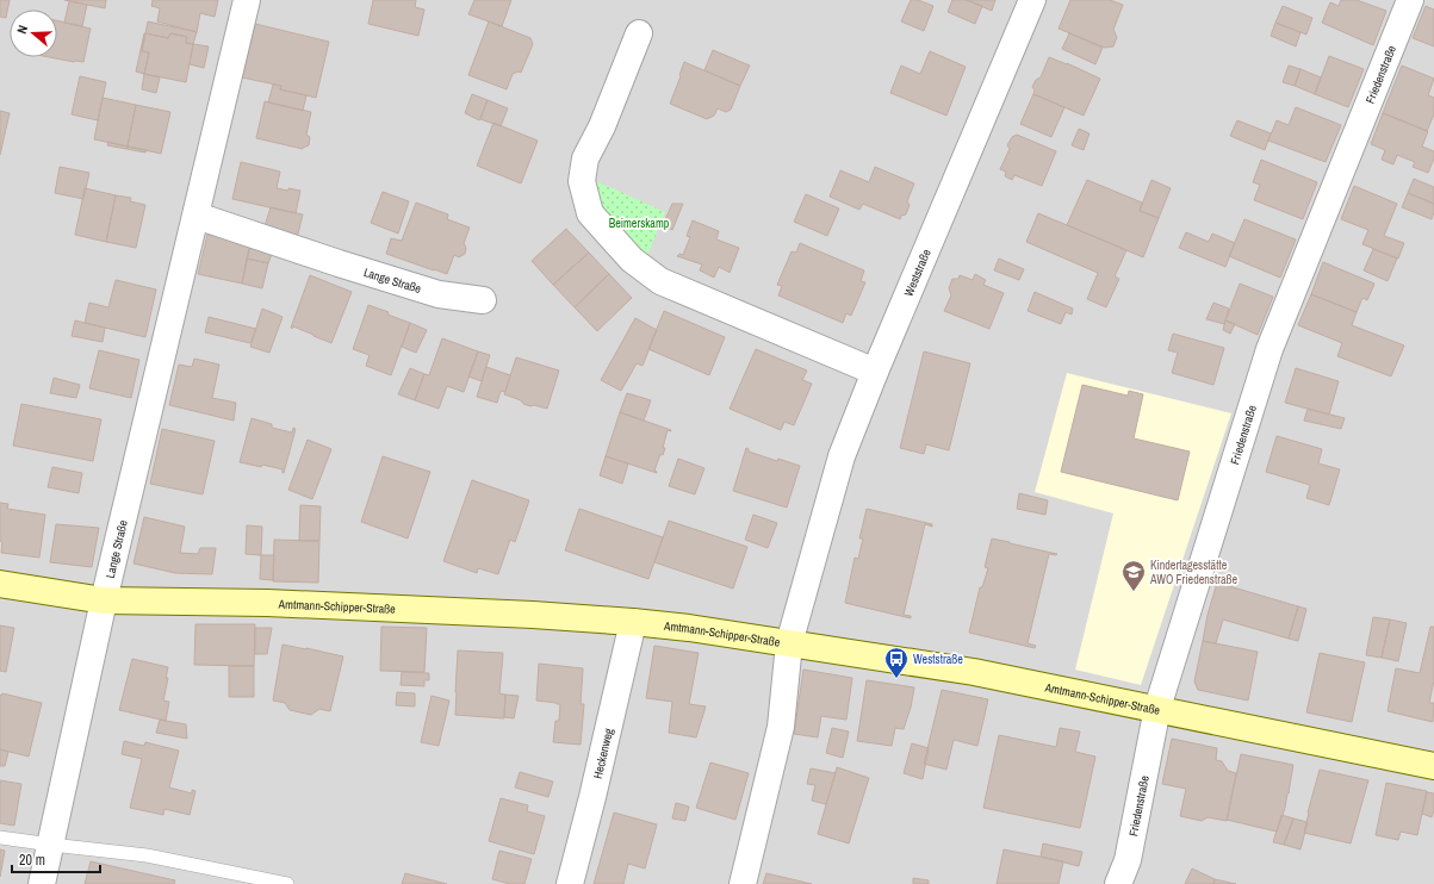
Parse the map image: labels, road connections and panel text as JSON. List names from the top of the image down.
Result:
{
  "streets": {
    "street": [
      "Friedenstraße",
      "Weststraße",
      "Lange Straße",
      "Amtmann-Schipper-Straße",
      "Heckenweg"
    ]
  },
  "crossings": [
    ["Friedenstraße", "Amtmann-Schipper-Straße"],
    ["Weststraße", "Amtmann-Schipper-Straße"],
    ["Lange Straße", "Amtmann-Schipper-Straße"],
    ["Amtmann-Schipper-Straße", "Heckenweg"]
  ],
  "parks": ["Beimerskamp"],
  "places": {
    "school or university": ["Kindertagesstätte AWO Friedenstraße"],
    "bus stop": ["Weststraße"]
  },
  "scale_bar": "20 m",
  "north": "left"
}
